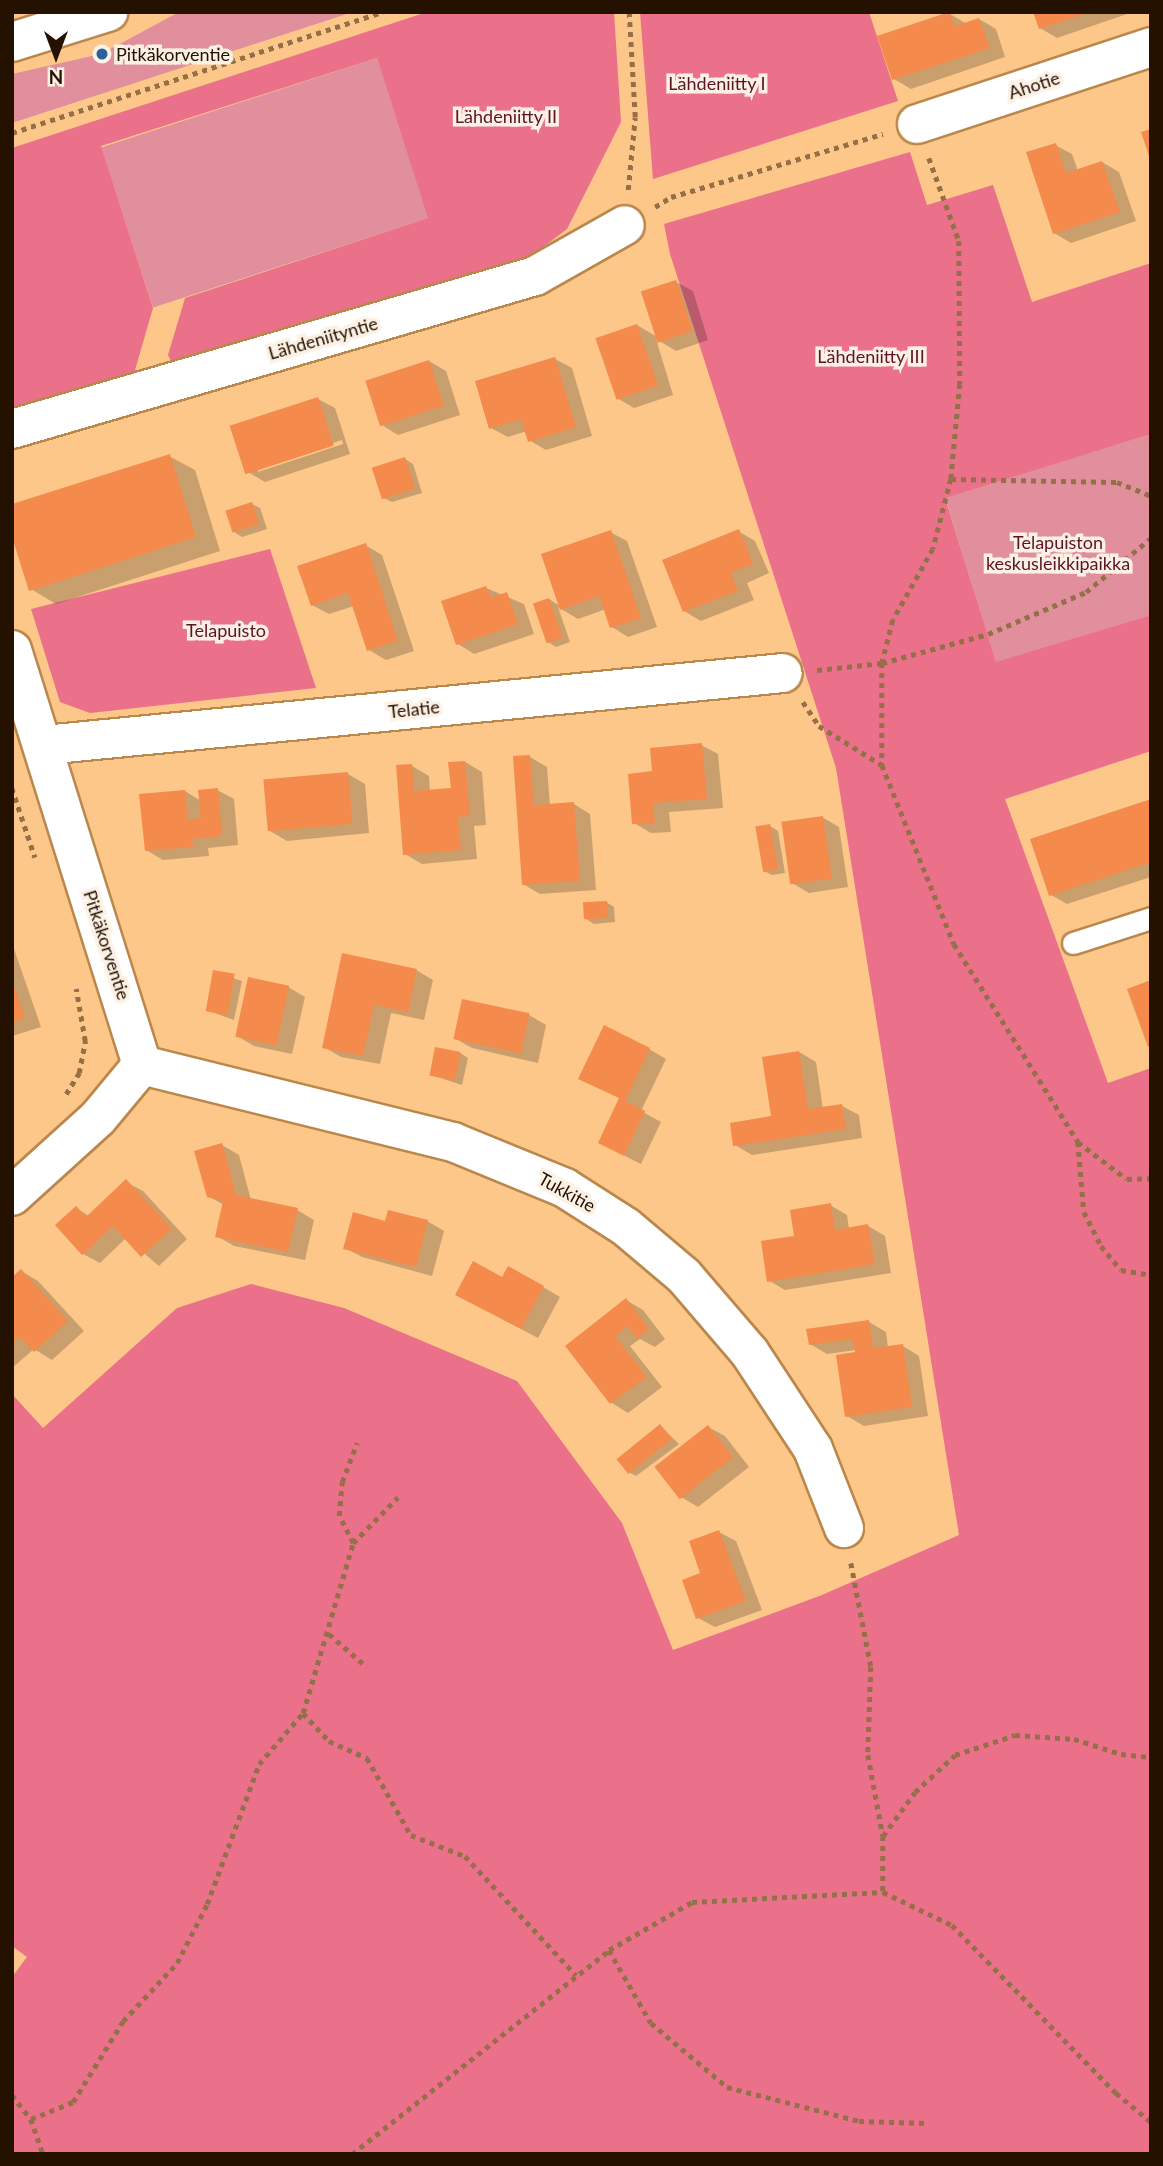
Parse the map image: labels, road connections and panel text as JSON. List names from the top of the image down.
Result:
{
  "streets": {
    "street": [
      "Ahotie",
      "Lähdeniityntie",
      "Telatie",
      "Pitkäkorventie",
      "Tukkitie"
    ]
  },
  "crossings": [
    ["Telatie", "Pitkäkorventie"],
    ["Pitkäkorventie", "Tukkitie"]
  ],
  "parks": [
    "Lähdeniitty I",
    "Lähdeniitty II",
    "Lähdeniitty III",
    "Telapuiston keskusleikkipaikka",
    "Telapuisto"
  ],
  "places": ["Pitkäkorventie"],
  "north": "bottom"
}
